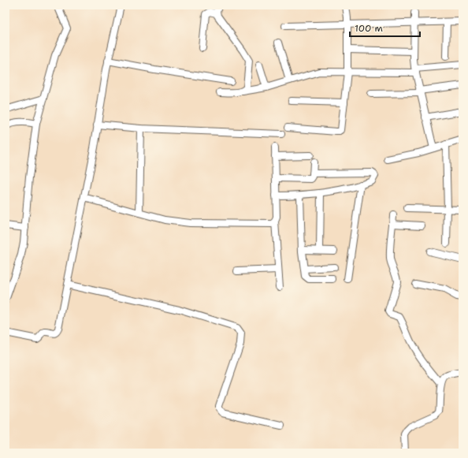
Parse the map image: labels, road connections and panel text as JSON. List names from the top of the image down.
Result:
{
  "scale_bar": "100 m"
}
